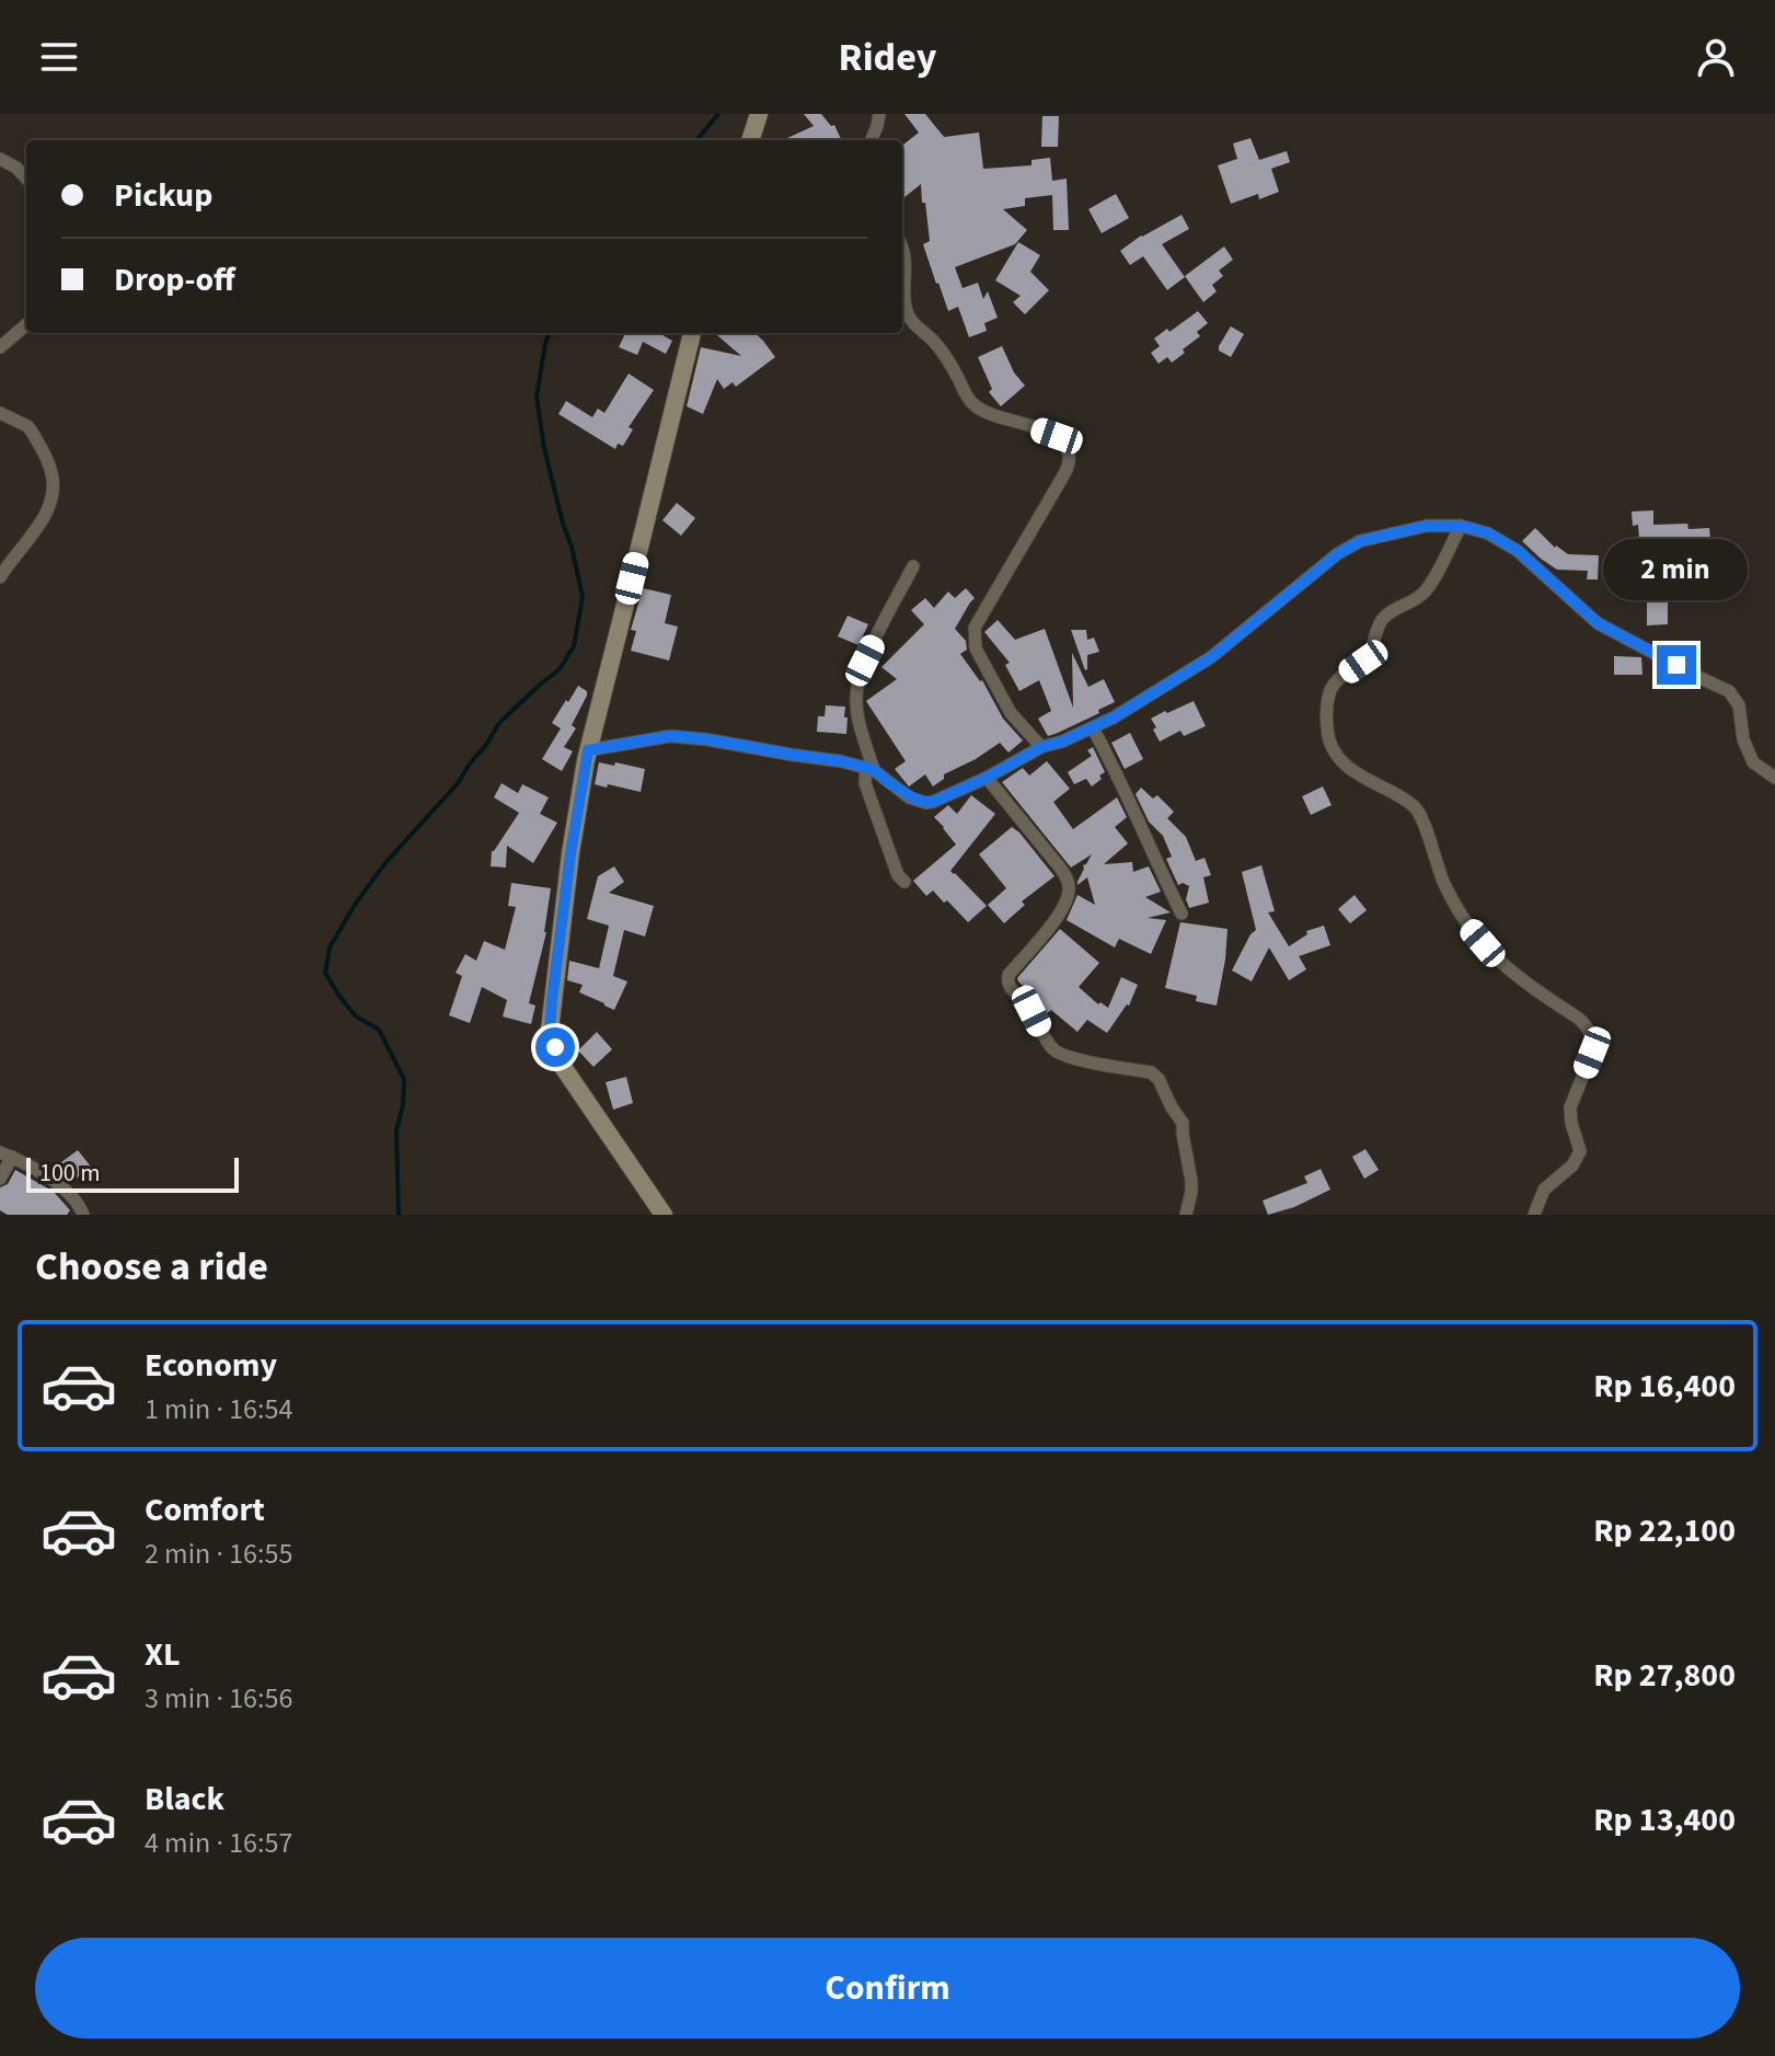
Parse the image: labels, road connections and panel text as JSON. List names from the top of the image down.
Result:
{
  "scale_bar": "100 m",
  "page": {
    "header": "Ridey",
    "banner": ["Pickup", "Drop-off"],
    "bubble": "2 min",
    "scale": "100 m",
    "heading": "Choose a ride",
    "list": [
      {
        "name": "Economy",
        "note": "1 min · 16:54",
        "value": "Rp 16,400"
      },
      {
        "name": "Comfort",
        "note": "2 min · 16:55",
        "value": "Rp 22,100"
      },
      {
        "name": "XL",
        "note": "3 min · 16:56",
        "value": "Rp 27,800"
      },
      {
        "name": "Black",
        "note": "4 min · 16:57",
        "value": "Rp 13,400"
      }
    ],
    "buttons": "Confirm"
  }
}
